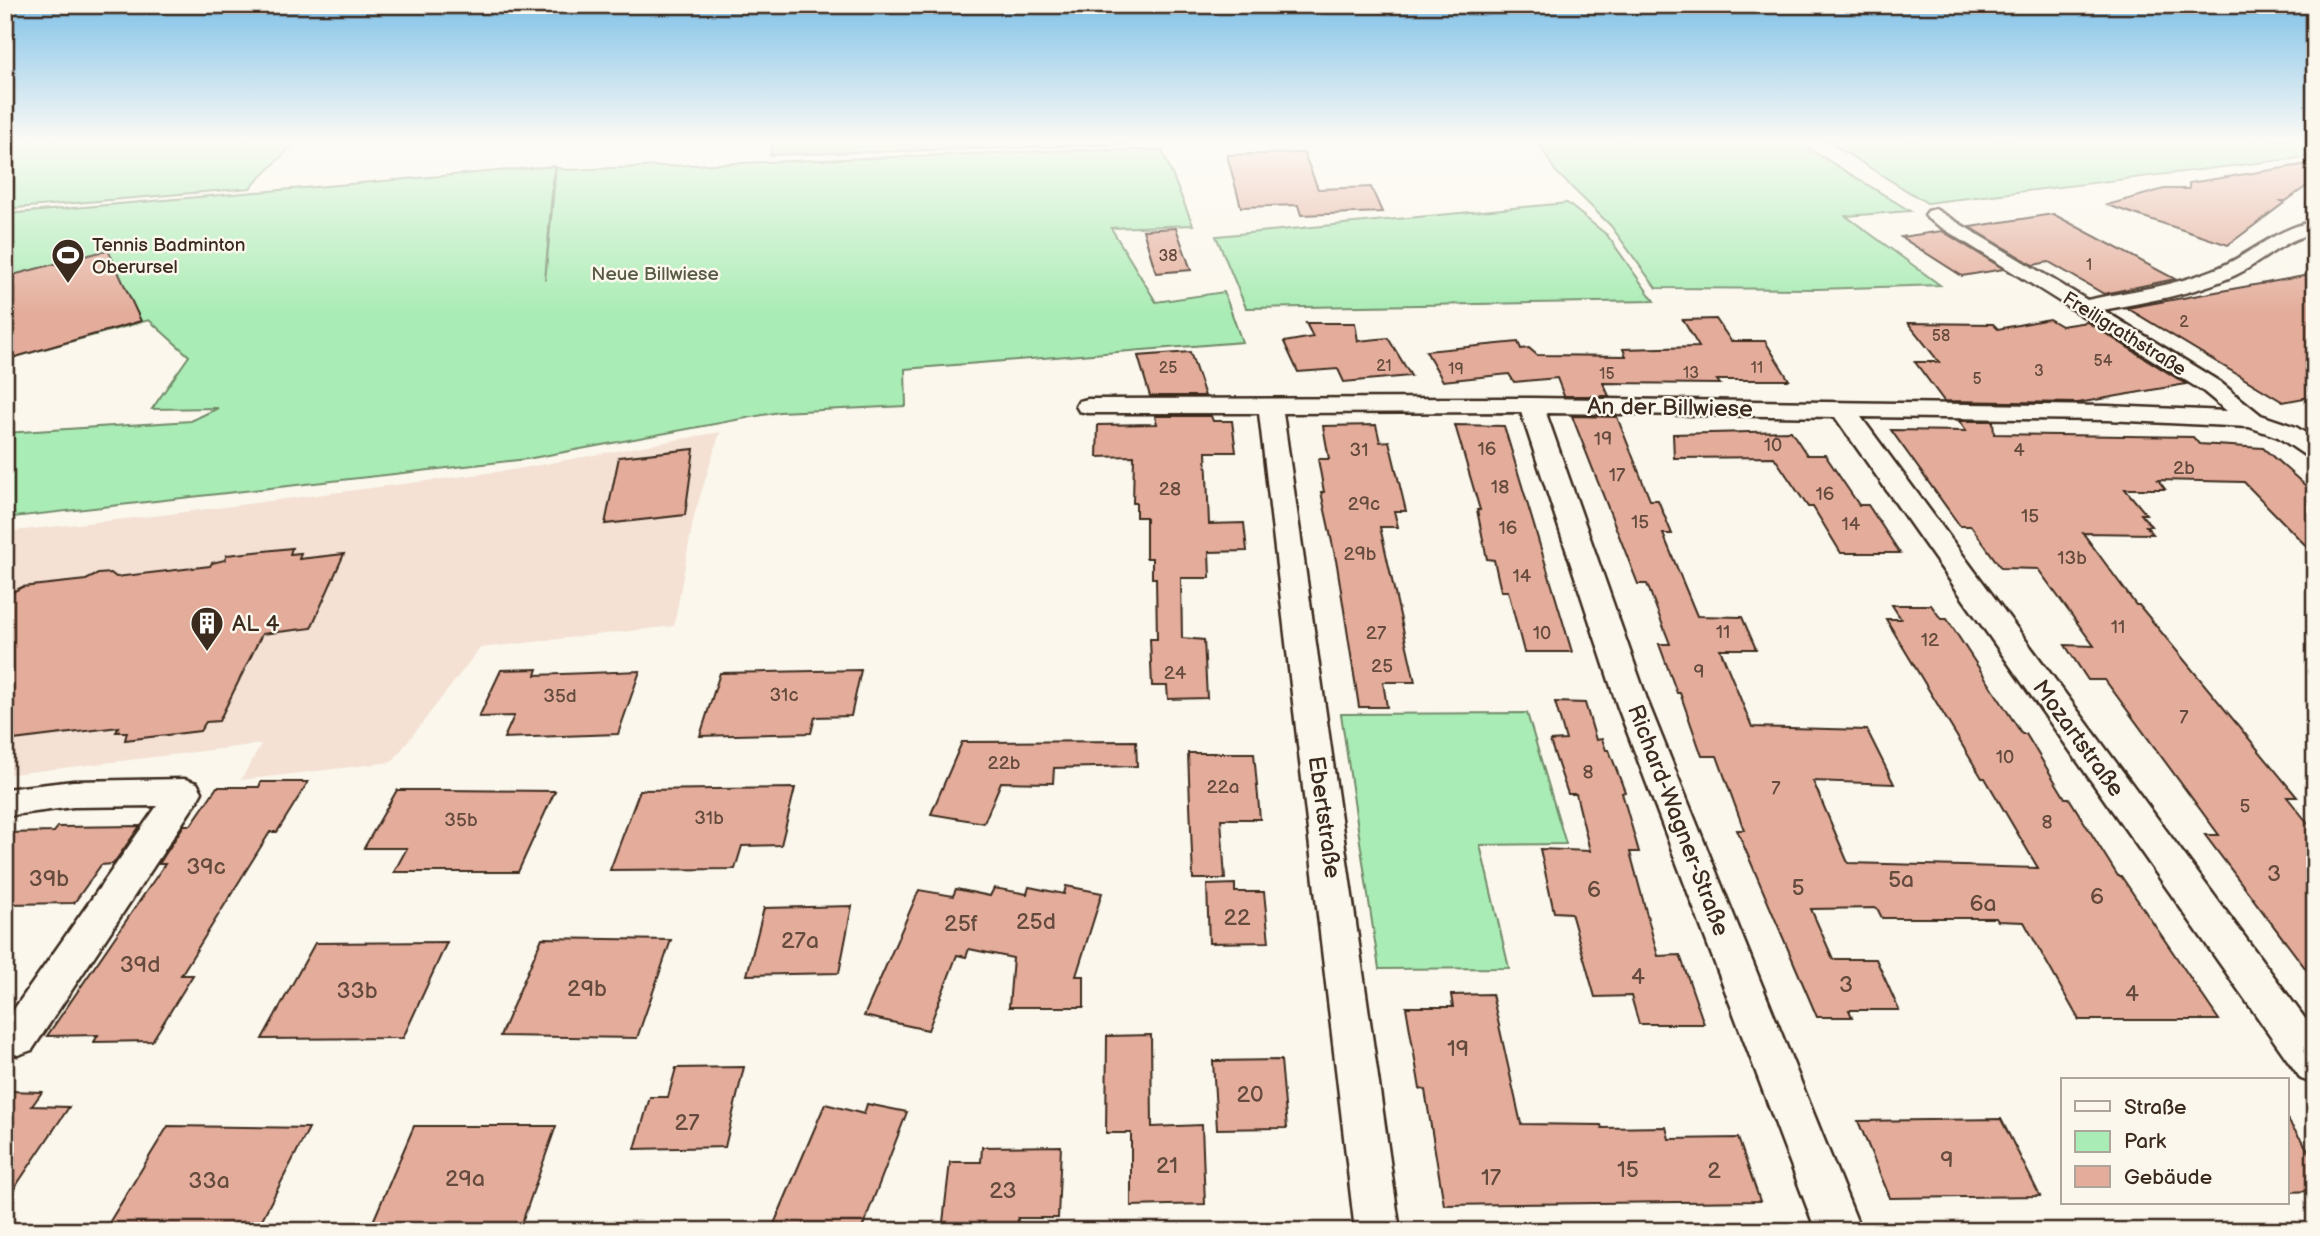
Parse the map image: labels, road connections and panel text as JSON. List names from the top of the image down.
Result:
{
  "streets": {
    "street": [
      "Freiligrathstraße",
      "An der Billwiese",
      "Mozartstraße",
      "Ebertstraße",
      "Richard-Wagner-Straße"
    ]
  },
  "crossings": [
    ["Freiligrathstraße", "An der Billwiese"],
    ["An der Billwiese", "Mozartstraße"],
    ["An der Billwiese", "Ebertstraße"],
    ["An der Billwiese", "Richard-Wagner-Straße"]
  ],
  "parks": ["Neue Billwiese"],
  "places": {
    "sports": ["Tennis Badminton Oberursel"],
    "building": ["AL 4"]
  },
  "house_numbers": [
    "38",
    "1",
    "2",
    "58",
    "54",
    "21",
    "25",
    "11",
    "19",
    "3",
    "13",
    "15",
    "5",
    "19",
    "10",
    "16",
    "31",
    "4",
    "2b",
    "17",
    "18",
    "28",
    "16",
    "29c",
    "15",
    "15",
    "14",
    "16",
    "29b",
    "13b",
    "14",
    "11",
    "11",
    "27",
    "10",
    "12",
    "25",
    "9",
    "24",
    "31c",
    "35d",
    "7",
    "10",
    "22b",
    "8",
    "22a",
    "7",
    "5",
    "31b",
    "35b",
    "8",
    "39c",
    "3",
    "39b",
    "5a",
    "5",
    "6",
    "6",
    "6a",
    "22",
    "25d",
    "25f",
    "27a",
    "39d",
    "4",
    "3",
    "29b",
    "33b",
    "4",
    "19",
    "20",
    "27",
    "9",
    "21",
    "15",
    "2",
    "17",
    "29a",
    "33a",
    "23"
  ],
  "legend": ["Straße", "Park", "Gebäude"]
}
